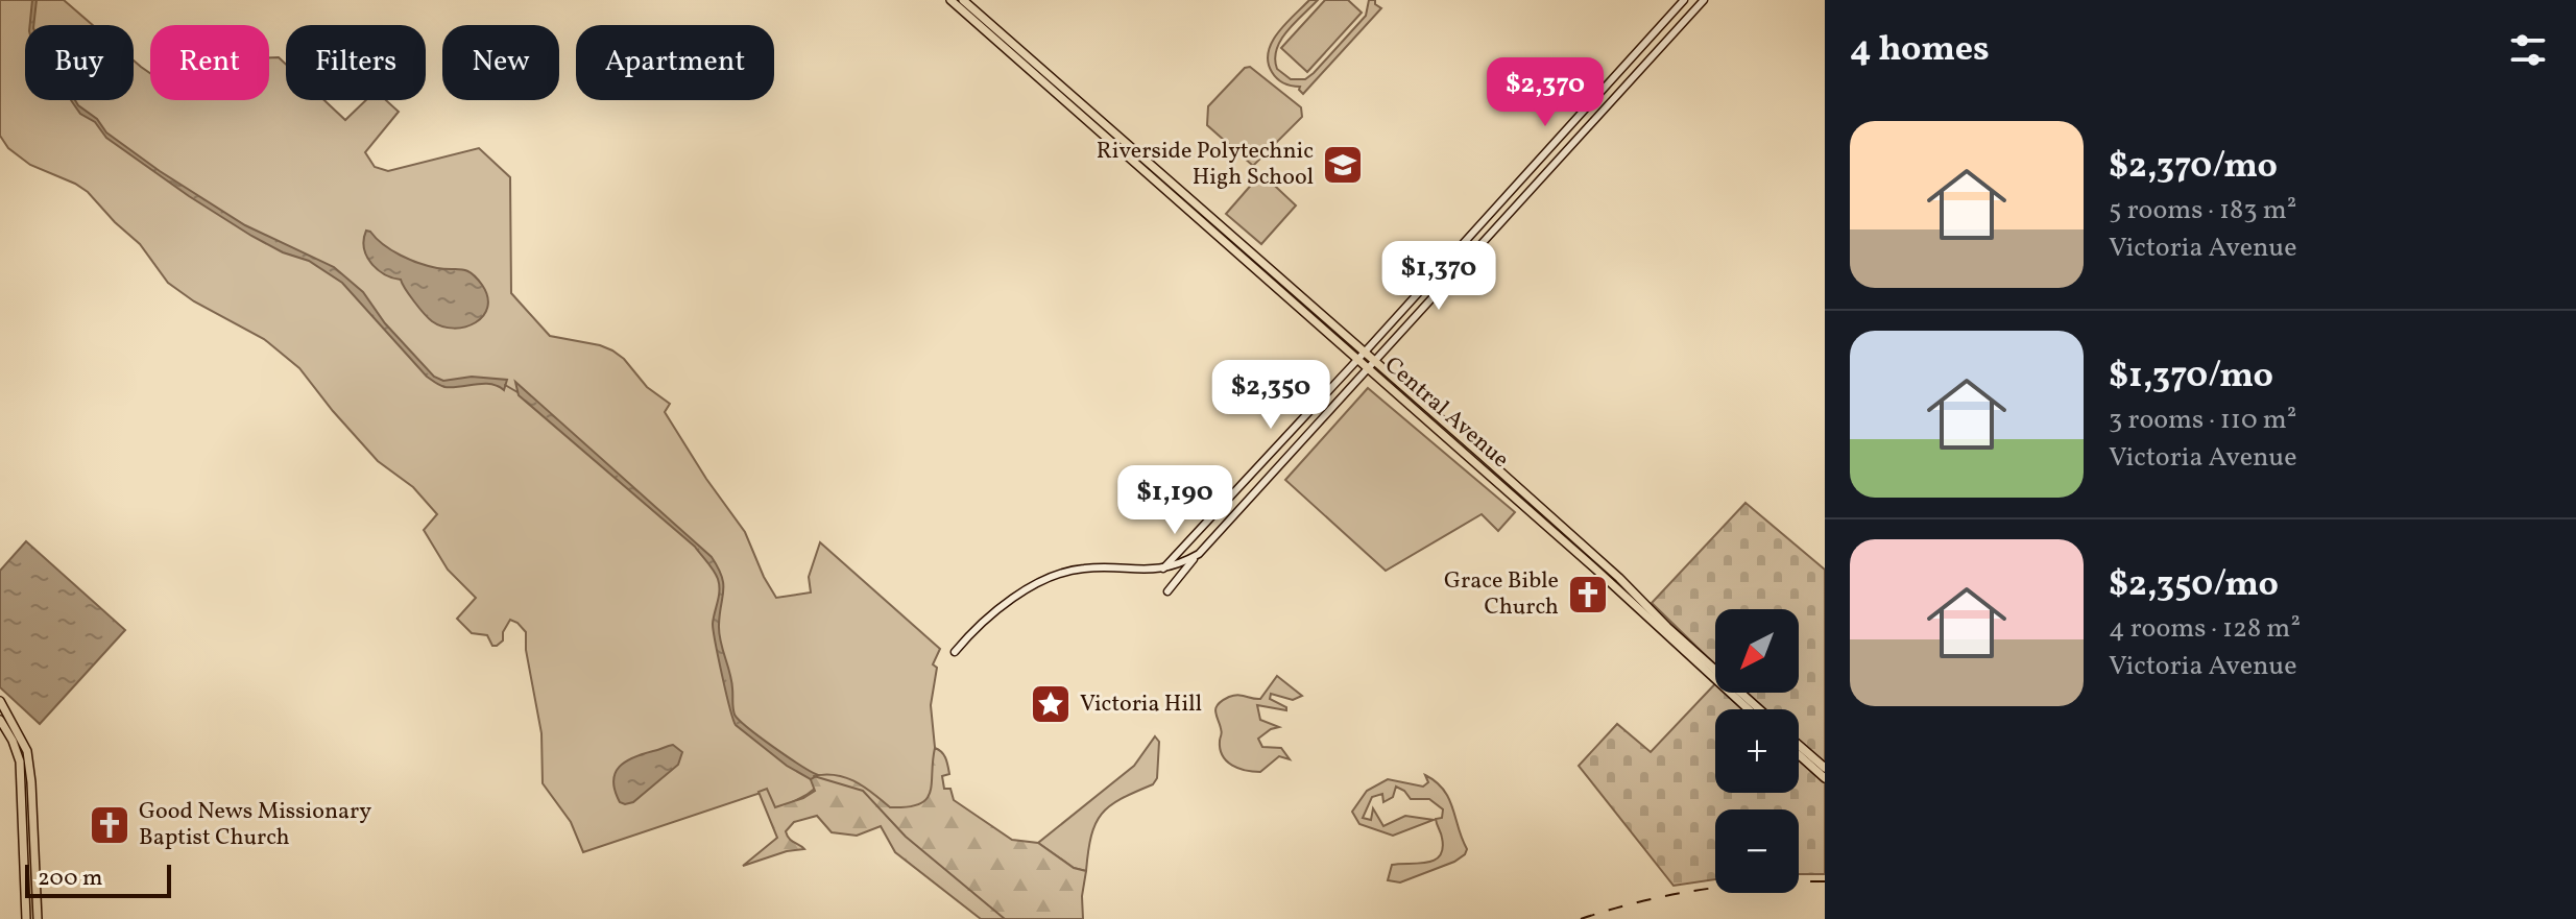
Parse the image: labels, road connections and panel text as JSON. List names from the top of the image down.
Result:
{
  "streets": {
    "main road": ["Central Avenue"]
  },
  "places": {
    "school or university": ["Riverside Polytechnic High School"],
    "church": ["Grace Bible Church", "Good News Missionary Baptist Church"],
    "place": ["Victoria Hill"]
  },
  "scale_bar": "200 m",
  "north": "bottom left",
  "page": {
    "heading": "4 homes",
    "chip": [
      "Buy",
      "Rent",
      "Filters",
      "New",
      "Apartment"
    ],
    "price": [
      "$2,370",
      "$1,370",
      "$2,350",
      "$1,190"
    ],
    "list": [
      {
        "name": "$2,370/mo",
        "note": "5 rooms · 183 m² · Victoria Avenue"
      },
      {
        "name": "$1,370/mo",
        "note": "3 rooms · 110 m² · Victoria Avenue"
      },
      {
        "name": "$2,350/mo",
        "note": "4 rooms · 128 m² · Victoria Avenue"
      }
    ],
    "map_buttons": ["+", "−"],
    "scale": "200 m"
  }
}
